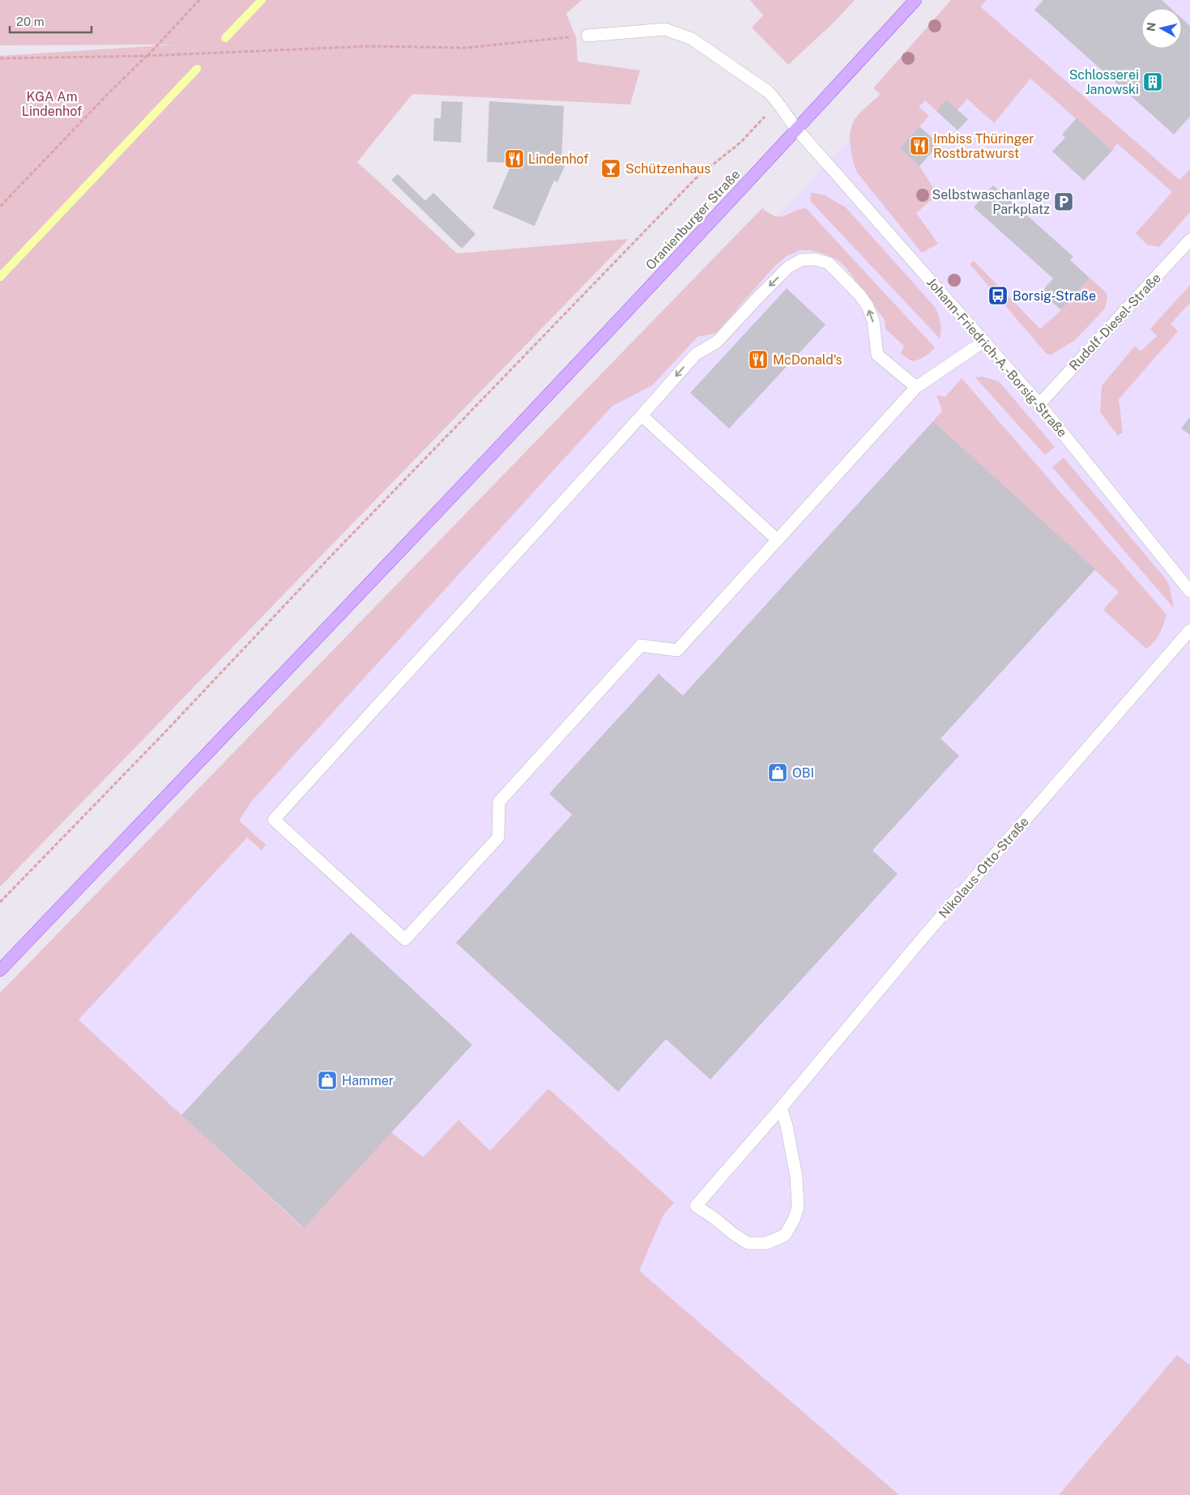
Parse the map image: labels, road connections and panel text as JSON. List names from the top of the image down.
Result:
{
  "streets": {
    "main road": ["Oranienburger Straße"],
    "street": ["Rudolf-Diesel-Straße", "Johann-Friedrich-A.-Borsig-Straße", "Nikolaus-Otto-Straße"]
  },
  "crossings": [
    ["Oranienburger Straße", "Johann-Friedrich-A.-Borsig-Straße"],
    ["Rudolf-Diesel-Straße", "Johann-Friedrich-A.-Borsig-Straße"]
  ],
  "parks": ["KGA Am Lindenhof"],
  "places": {
    "building": ["Schlosserei Janowski"],
    "restaurant": ["Imbiss Thüringer Rostbratwurst", "Lindenhof", "McDonald's"],
    "bar": ["Schützenhaus"],
    "parking": ["Selbstwaschanlage Parkplatz"],
    "bus stop": ["Borsig-Straße"],
    "shop": ["OBI", "Hammer"]
  },
  "scale_bar": "20 m",
  "north": "left"
}
